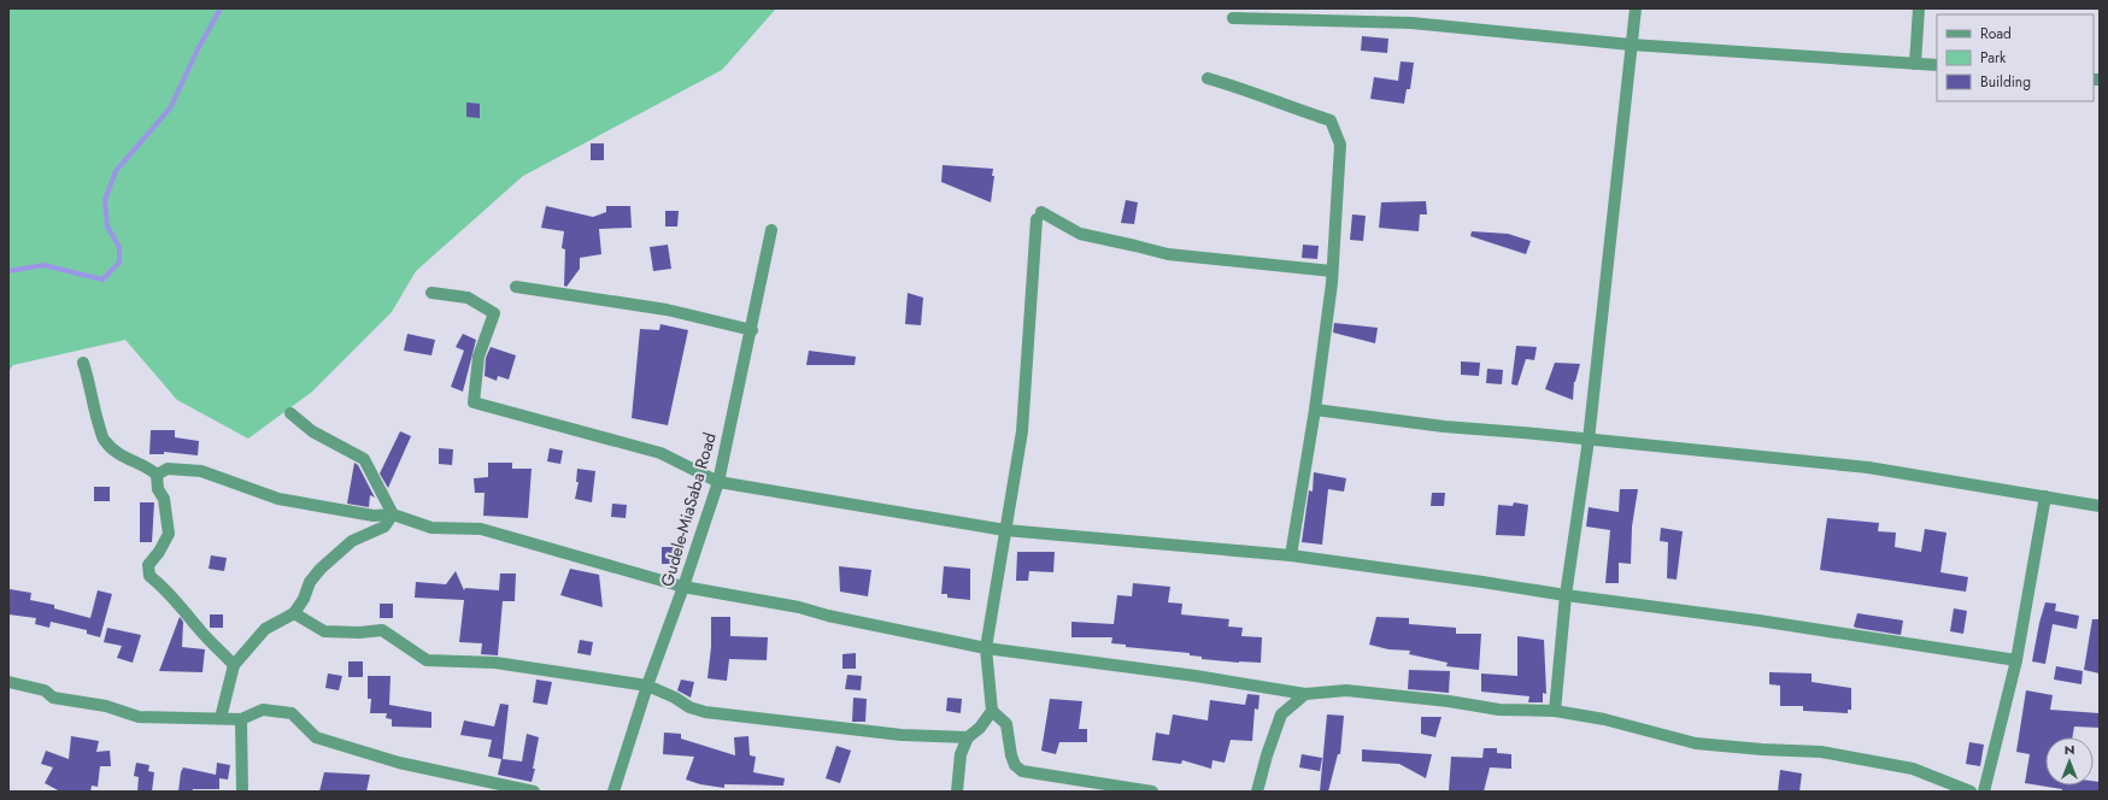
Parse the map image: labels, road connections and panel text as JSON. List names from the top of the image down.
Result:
{
  "streets": {
    "street": ["Gudele-MiaSaba Road"]
  },
  "legend": ["Road", "Park", "Building"],
  "north": "top"
}
